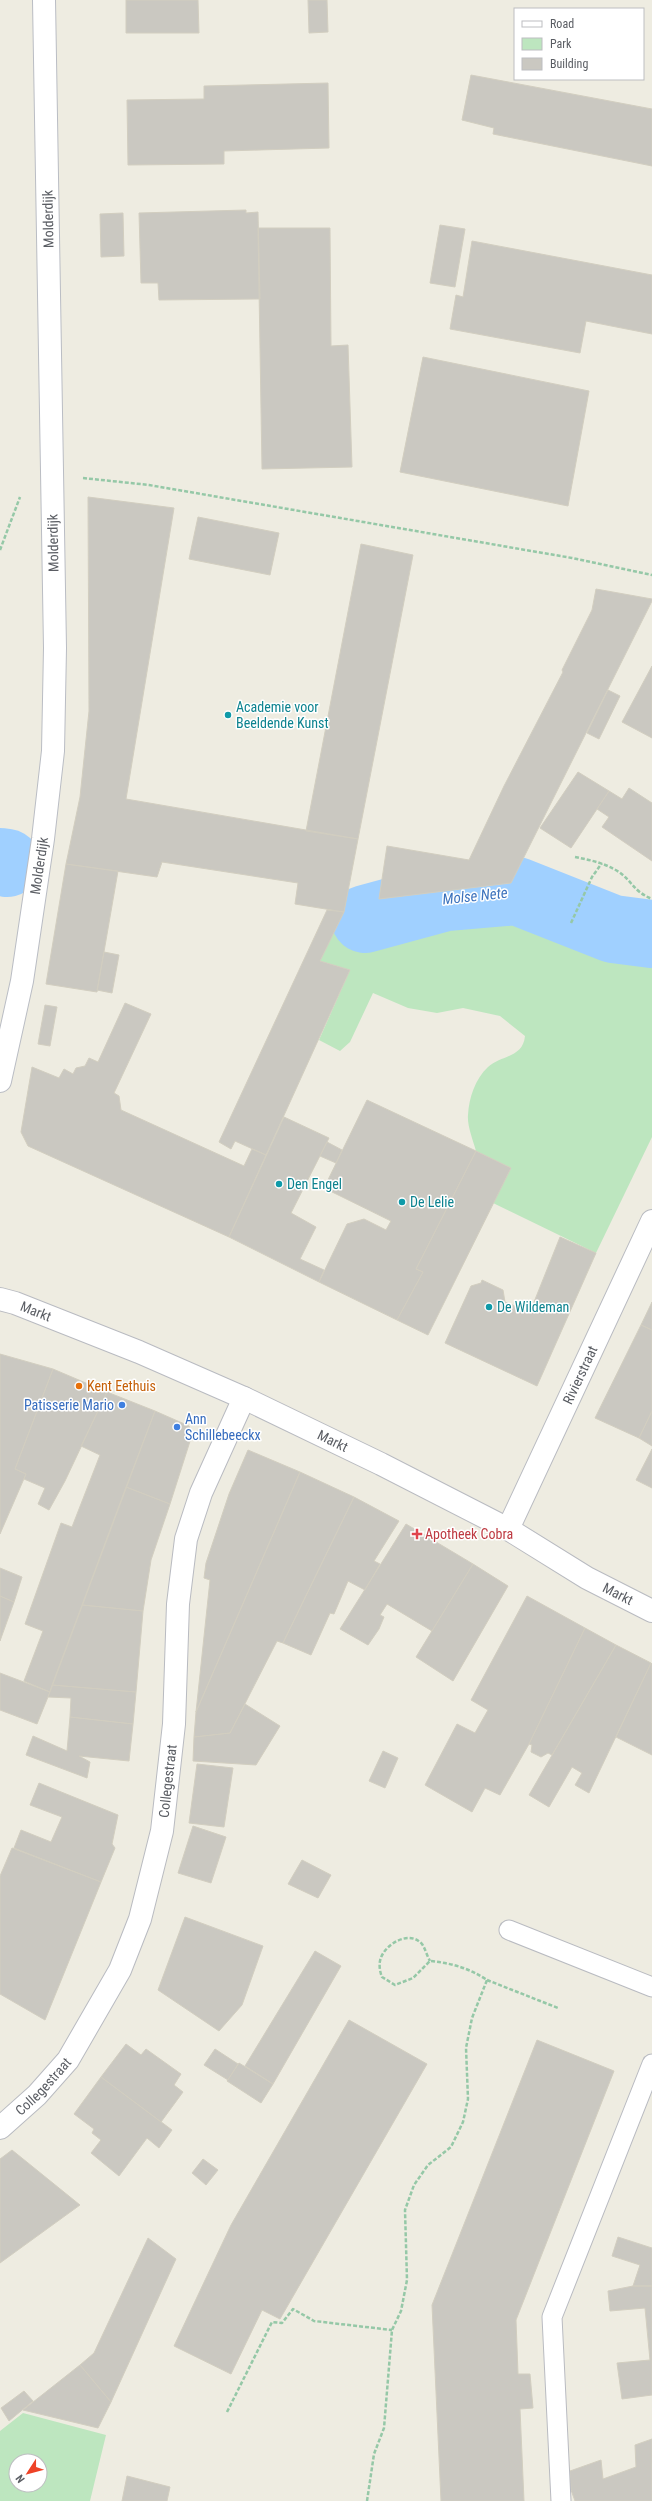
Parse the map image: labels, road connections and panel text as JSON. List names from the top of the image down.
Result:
{
  "streets": {
    "street": [
      "Molderdijk",
      "Markt",
      "Rivierstraat",
      "Collegestraat"
    ]
  },
  "crossings": [
    ["Markt", "Rivierstraat"],
    ["Markt", "Collegestraat"]
  ],
  "water": ["Molse Nete"],
  "places": {
    "other": [
      "Academie voor Beeldende Kunst",
      "Den Engel",
      "De Lelie",
      "De Wildeman",
      "Kent Eethuis",
      "Patisserie Mario",
      "Ann Schillebeeckx"
    ],
    "health": ["Apotheek Cobra"]
  },
  "legend": ["Road", "Park", "Building"],
  "north": "bottom left"
}
